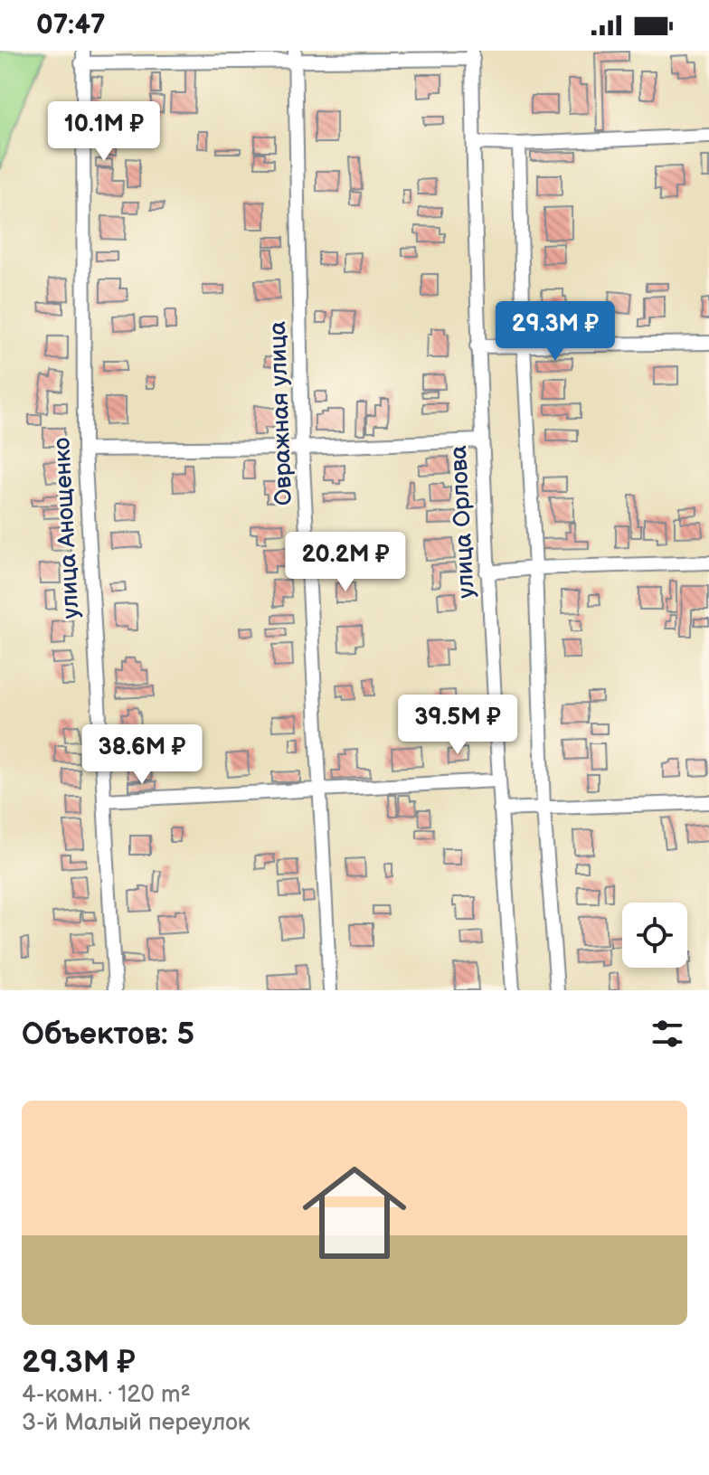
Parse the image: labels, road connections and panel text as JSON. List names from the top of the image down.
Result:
{
  "streets": {
    "street": ["Овражная улица", "улица Орлова", "улица Анощенко"]
  },
  "page": {
    "status": "07:47",
    "price": [
      "10.1M ₽",
      "29.3M ₽",
      "20.2M ₽",
      "39.5M ₽",
      "38.6M ₽"
    ],
    "heading": "Объектов: 5",
    "list": [
      {
        "name": "29.3M ₽",
        "note": "4-комн. · 120 m² · 3-й Малый переулок"
      }
    ]
  }
}
